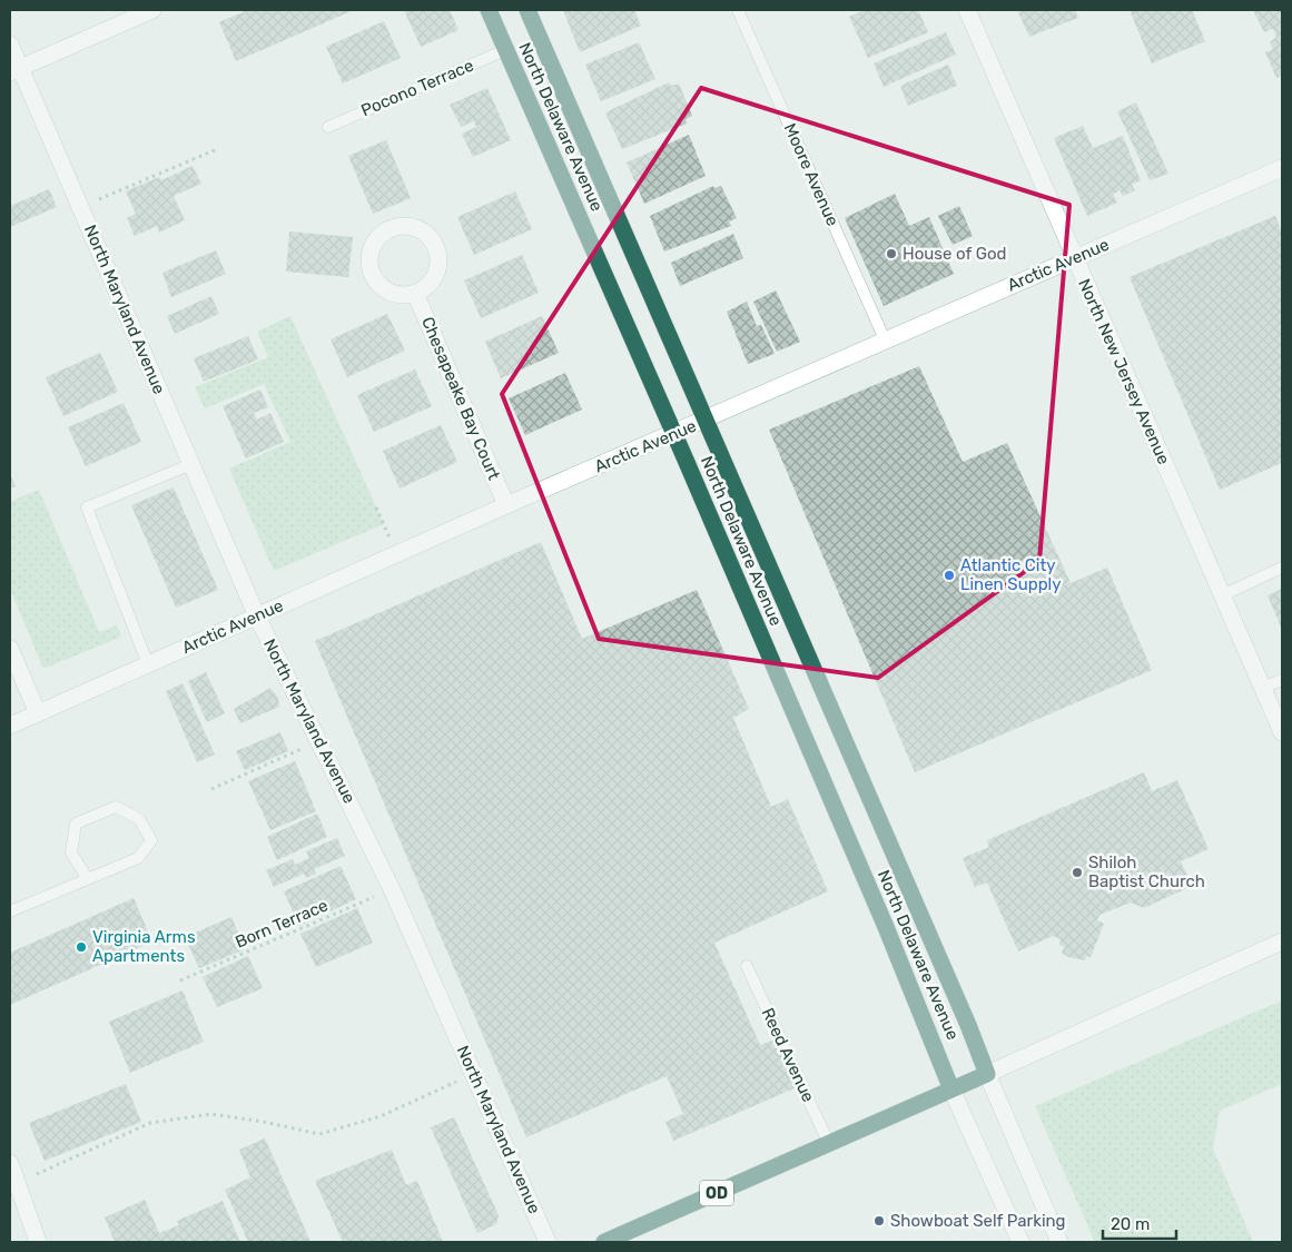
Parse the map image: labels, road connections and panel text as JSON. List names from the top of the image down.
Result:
{
  "streets": {
    "highway": ["North Delaware Avenue", "OD"],
    "street": [
      "Arctic Avenue",
      "North Maryland Avenue",
      "North New Jersey Avenue",
      "Chesapeake Bay Court"
    ],
    "lane": ["Pocono Terrace", "Moore Avenue", "Reed Avenue"],
    "path": ["Born Terrace"]
  },
  "crossings": [
    ["Pocono Terrace", "North Delaware Avenue"],
    ["North Delaware Avenue", "Arctic Avenue"],
    ["North Delaware Avenue", "OD"],
    ["Moore Avenue", "Arctic Avenue"],
    ["Arctic Avenue", "North Maryland Avenue"],
    ["Arctic Avenue", "North New Jersey Avenue"],
    ["Arctic Avenue", "Chesapeake Bay Court"],
    ["North Maryland Avenue", "Born Terrace"],
    ["Reed Avenue", "OD"]
  ],
  "places": [
    "House of God",
    "Atlantic City Linen Supply",
    "Shiloh Baptist Church",
    "Virginia Arms Apartments",
    "Showboat Self Parking"
  ],
  "scale_bar": "20 m"
}
